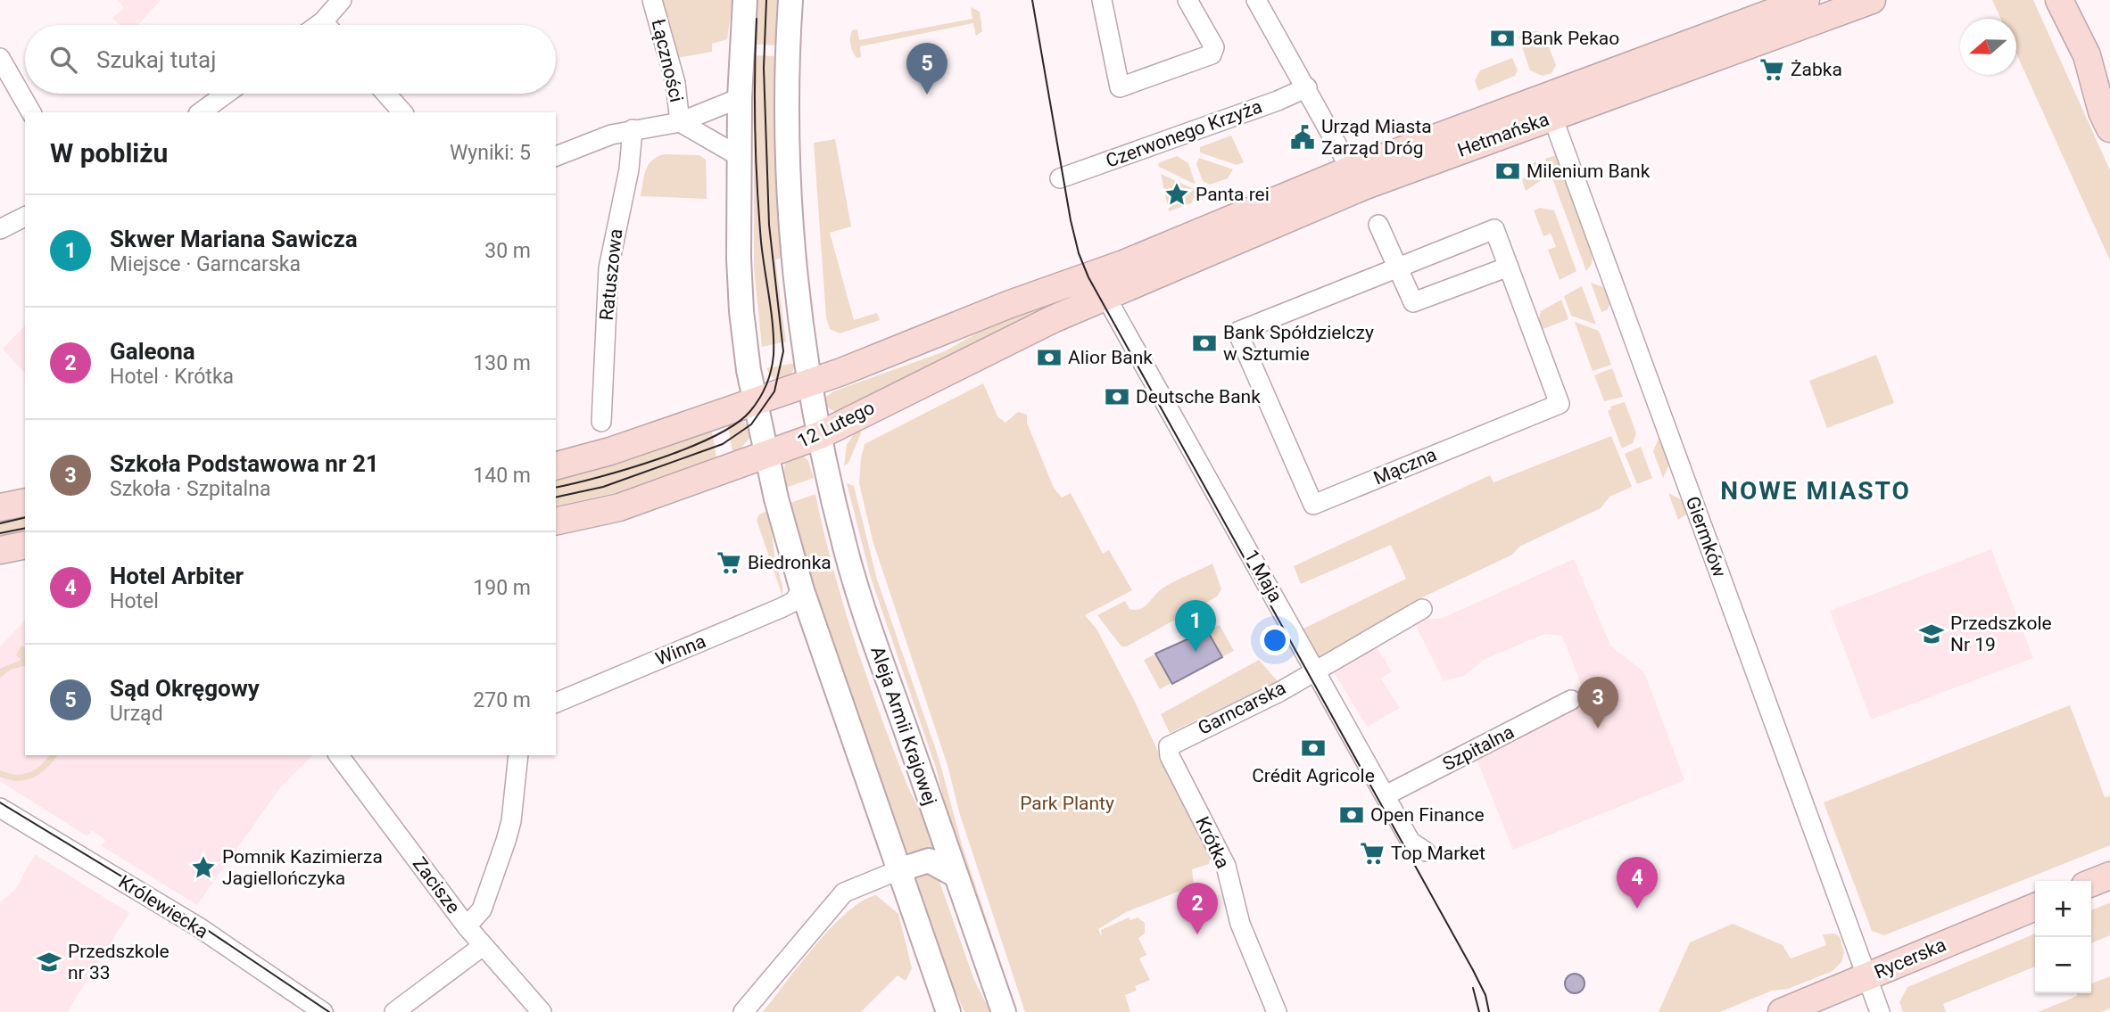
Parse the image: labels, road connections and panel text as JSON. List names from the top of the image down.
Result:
{
  "streets": {
    "main road": ["Hetmańska", "12 Lutego", "Rycerska"],
    "street": [
      "Łączności",
      "Czerwonego Krzyża",
      "Ratuszowa",
      "Mączna",
      "Giermków",
      "1 Maja",
      "Winna",
      "Garncarska",
      "Aleja Armii Krajowej",
      "Szpitalna",
      "Krótka",
      "Zacisze",
      "Królewiecka"
    ]
  },
  "crossings": [
    ["Hetmańska", "12 Lutego"],
    ["Hetmańska", "Giermków"],
    ["Hetmańska", "1 Maja"],
    ["Hetmańska", "Aleja Armii Krajowej"],
    ["12 Lutego", "1 Maja"],
    ["12 Lutego", "Aleja Armii Krajowej"],
    ["Giermków", "Rycerska"],
    ["1 Maja", "Garncarska"],
    ["1 Maja", "Szpitalna"],
    ["Garncarska", "Krótka"]
  ],
  "districts": ["NOWE MIASTO"],
  "parks": ["Park Planty"],
  "places": {
    "bank": [
      "Bank Pekao",
      "Milenium Bank",
      "Bank Spółdzielczy w Sztumie",
      "Alior Bank",
      "Deutsche Bank",
      "Crédit Agricole",
      "Open Finance"
    ],
    "supermarket": ["Żabka", "Biedronka", "Top Market"],
    "public building": ["Urząd Miasta Zarząd Dróg"],
    "place": ["Panta rei", "Pomnik Kazimierza Jagiellończyka"],
    "school or university": ["Przedszkole Nr 19", "Przedszkole nr 33"]
  },
  "north": "left",
  "page": {
    "search": "Szukaj tutaj",
    "pins": [
      "5",
      "1",
      "3",
      "4",
      "2"
    ],
    "heading": ["W pobliżu", "Wyniki: 5"],
    "list": [
      {
        "mark": "1",
        "name": "Skwer Mariana Sawicza",
        "note": "Miejsce · Garncarska",
        "value": "30 m"
      },
      {
        "mark": "2",
        "name": "Galeona",
        "note": "Hotel · Krótka",
        "value": "130 m"
      },
      {
        "mark": "3",
        "name": "Szkoła Podstawowa nr 21",
        "note": "Szkoła · Szpitalna",
        "value": "140 m"
      },
      {
        "mark": "4",
        "name": "Hotel Arbiter",
        "note": "Hotel",
        "value": "190 m"
      },
      {
        "mark": "5",
        "name": "Sąd Okręgowy",
        "note": "Urząd",
        "value": "270 m"
      }
    ],
    "map_buttons": ["+", "−"]
  }
}
